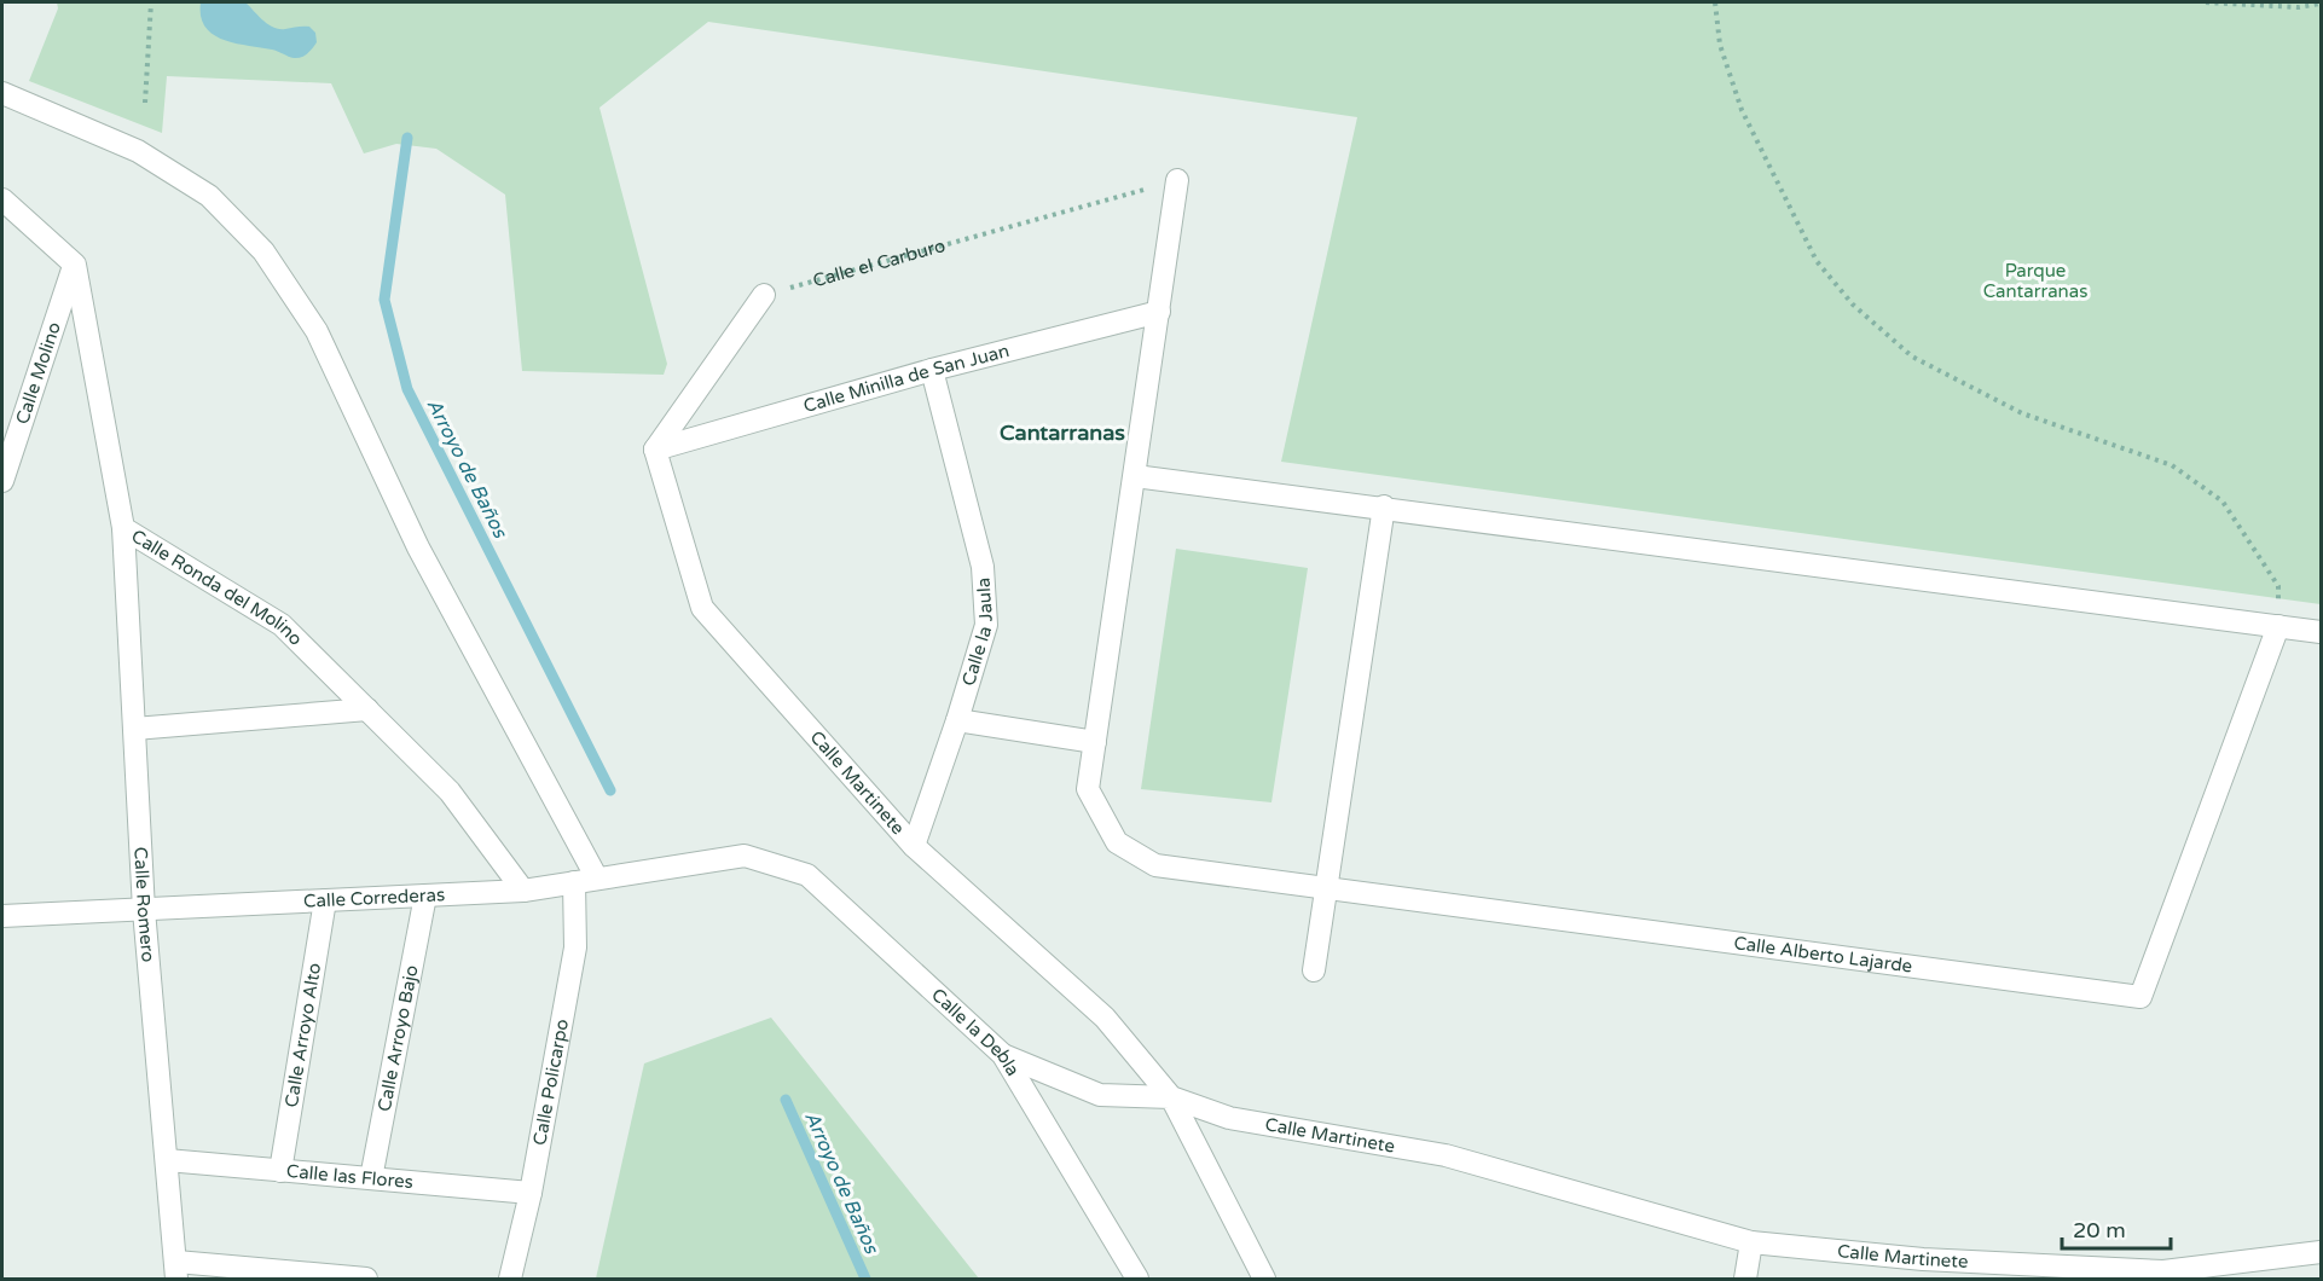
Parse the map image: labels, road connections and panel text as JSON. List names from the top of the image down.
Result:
{
  "streets": {
    "street": [
      "Calle Molino",
      "Calle Minilla de San Juan",
      "Calle Ronda del Molino",
      "Calle la Jaula",
      "Calle Martinete",
      "Calle Correderas",
      "Calle Romero",
      "Calle Alberto Lajarde",
      "Calle la Debla",
      "Calle Arroyo Alto",
      "Calle Arroyo Bajo",
      "Calle Policarpo",
      "Calle las Flores"
    ],
    "path": ["Calle el Carburo"]
  },
  "crossings": [
    ["Calle Molino", "Calle Ronda del Molino"],
    ["Calle Minilla de San Juan", "Calle la Jaula"],
    ["Calle Minilla de San Juan", "Calle Martinete"],
    ["Calle Ronda del Molino", "Calle Correderas"],
    ["Calle Ronda del Molino", "Calle Romero"],
    ["Calle la Jaula", "Calle Martinete"],
    ["Calle Correderas", "Calle Romero"],
    ["Calle Correderas", "Calle la Debla"],
    ["Calle Correderas", "Calle Arroyo Alto"],
    ["Calle Correderas", "Calle Arroyo Bajo"],
    ["Calle Correderas", "Calle Policarpo"],
    ["Calle Romero", "Calle las Flores"],
    ["Calle Arroyo Alto", "Calle las Flores"],
    ["Calle Arroyo Bajo", "Calle las Flores"],
    ["Calle Policarpo", "Calle las Flores"]
  ],
  "districts": ["Cantarranas"],
  "water": ["Arroyo de Baños"],
  "parks": ["Parque Cantarranas"],
  "scale_bar": "20 m"
}
